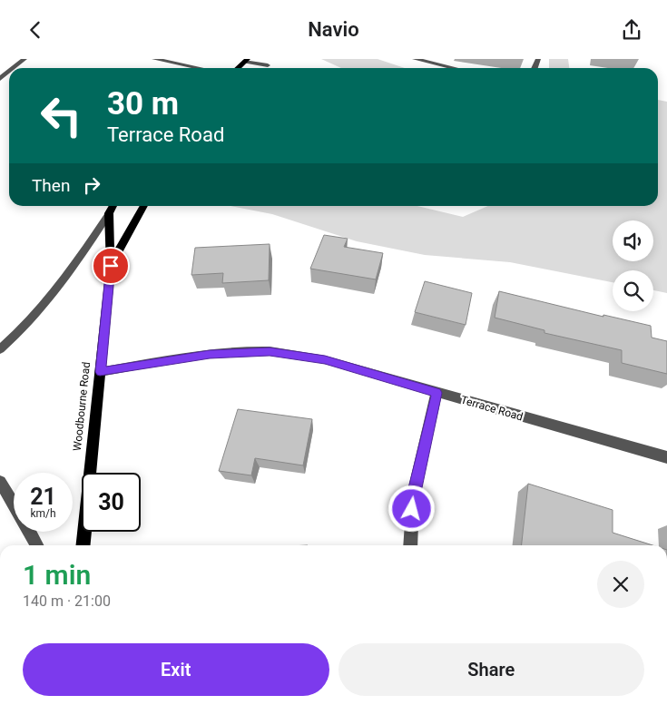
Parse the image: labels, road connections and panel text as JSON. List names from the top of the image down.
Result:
{
  "streets": {
    "main road": ["Woodbourne Road"],
    "street": ["Terrace Road"]
  },
  "crossings": [
    ["Woodbourne Road", "Terrace Road"]
  ],
  "page": {
    "header": "Navio",
    "turn": ["30 m", "Terrace Road"],
    "then": "Then",
    "speed": "21 km/h",
    "limit": "30",
    "heading": ["1 min", "140 m · 21:00"],
    "buttons": ["Exit", "Share"]
  }
}
